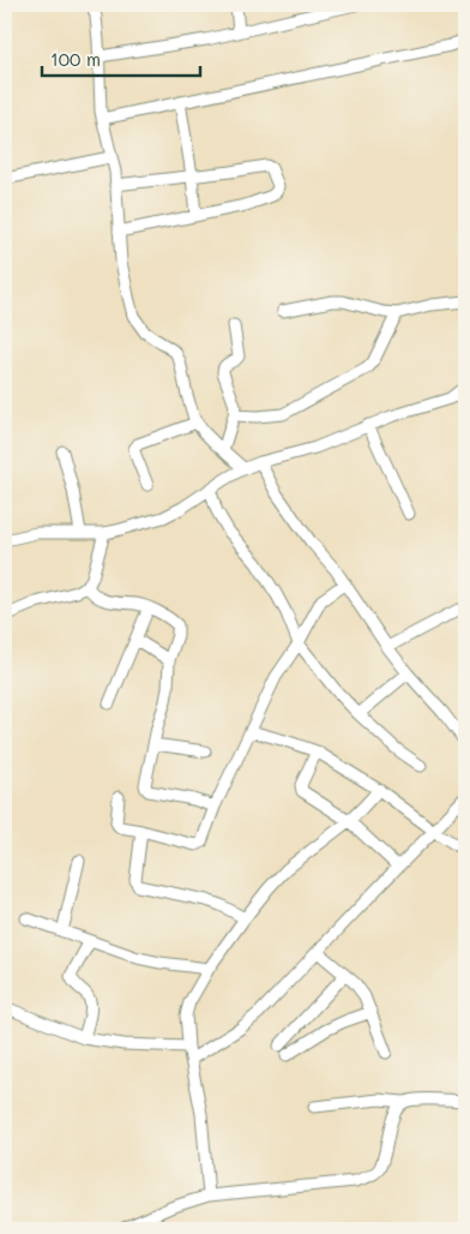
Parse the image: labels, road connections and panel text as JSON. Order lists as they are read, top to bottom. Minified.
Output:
{"scale_bar":"100 m"}
